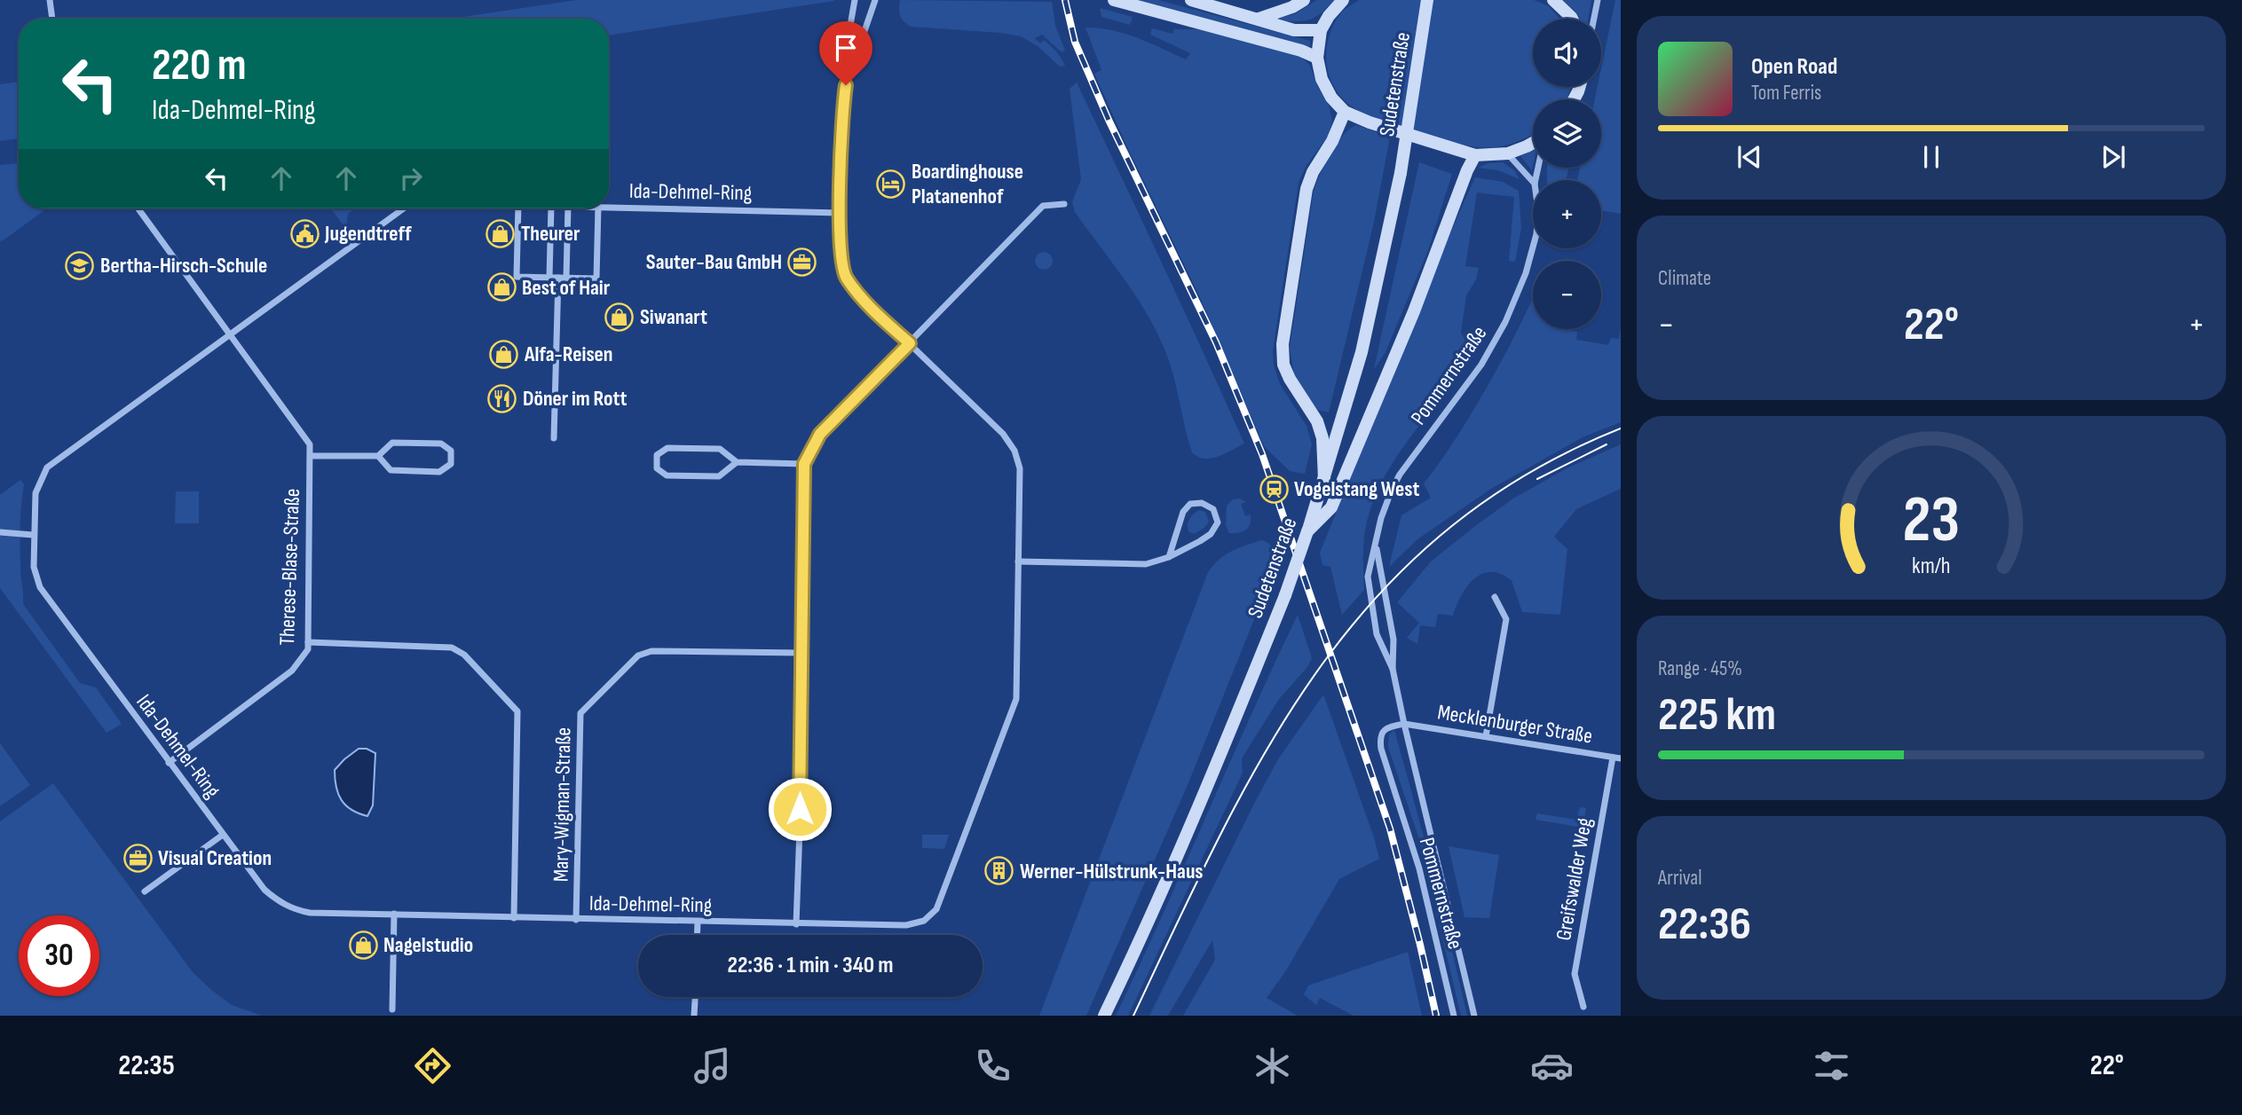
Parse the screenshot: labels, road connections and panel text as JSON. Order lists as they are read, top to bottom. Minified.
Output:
{"streets":{"main road":["Sudetenstraße"],"street":["Ida-Dehmel-Ring","Pommernstraße","Therese-Blase-Straße","Mecklenburger Straße","Mary-Wigman-Straße","Greifswalder Weg"]},"crossings":[["Ida-Dehmel-Ring","Therese-Blase-Straße"],["Ida-Dehmel-Ring","Mary-Wigman-Straße"],["Pommernstraße","Mecklenburger Straße"],["Therese-Blase-Straße","Mary-Wigman-Straße"],["Mecklenburger Straße","Greifswalder Weg"]],"places":{"hotel":["Boardinghouse Platanenhof"],"public building":["Jugendtreff"],"shop":["Theurer","Best of Hair","Siwanart","Alfa-Reisen","Nagelstudio"],"office":["Sauter-Bau GmbH","Visual Creation"],"school or university":["Bertha-Hirsch-Schule"],"restaurant":["Döner im Rott"],"station":["Vogelstang West"],"building":["Werner-Hülstrunk-Haus"]},"page":{"map_buttons":["+","−"],"turn":["220 m","Ida-Dehmel-Ring"],"song":["Open Road","Tom Ferris"],"tile":["Climate",["Range · 45%","225 km"],["Arrival","22:36"]],"heat":["−","22°","+"],"limit":"30","trip":"22:36 · 1 min · 340 m","tabs":["22:35","22°"],"gauge":["23","km/h"]}}
